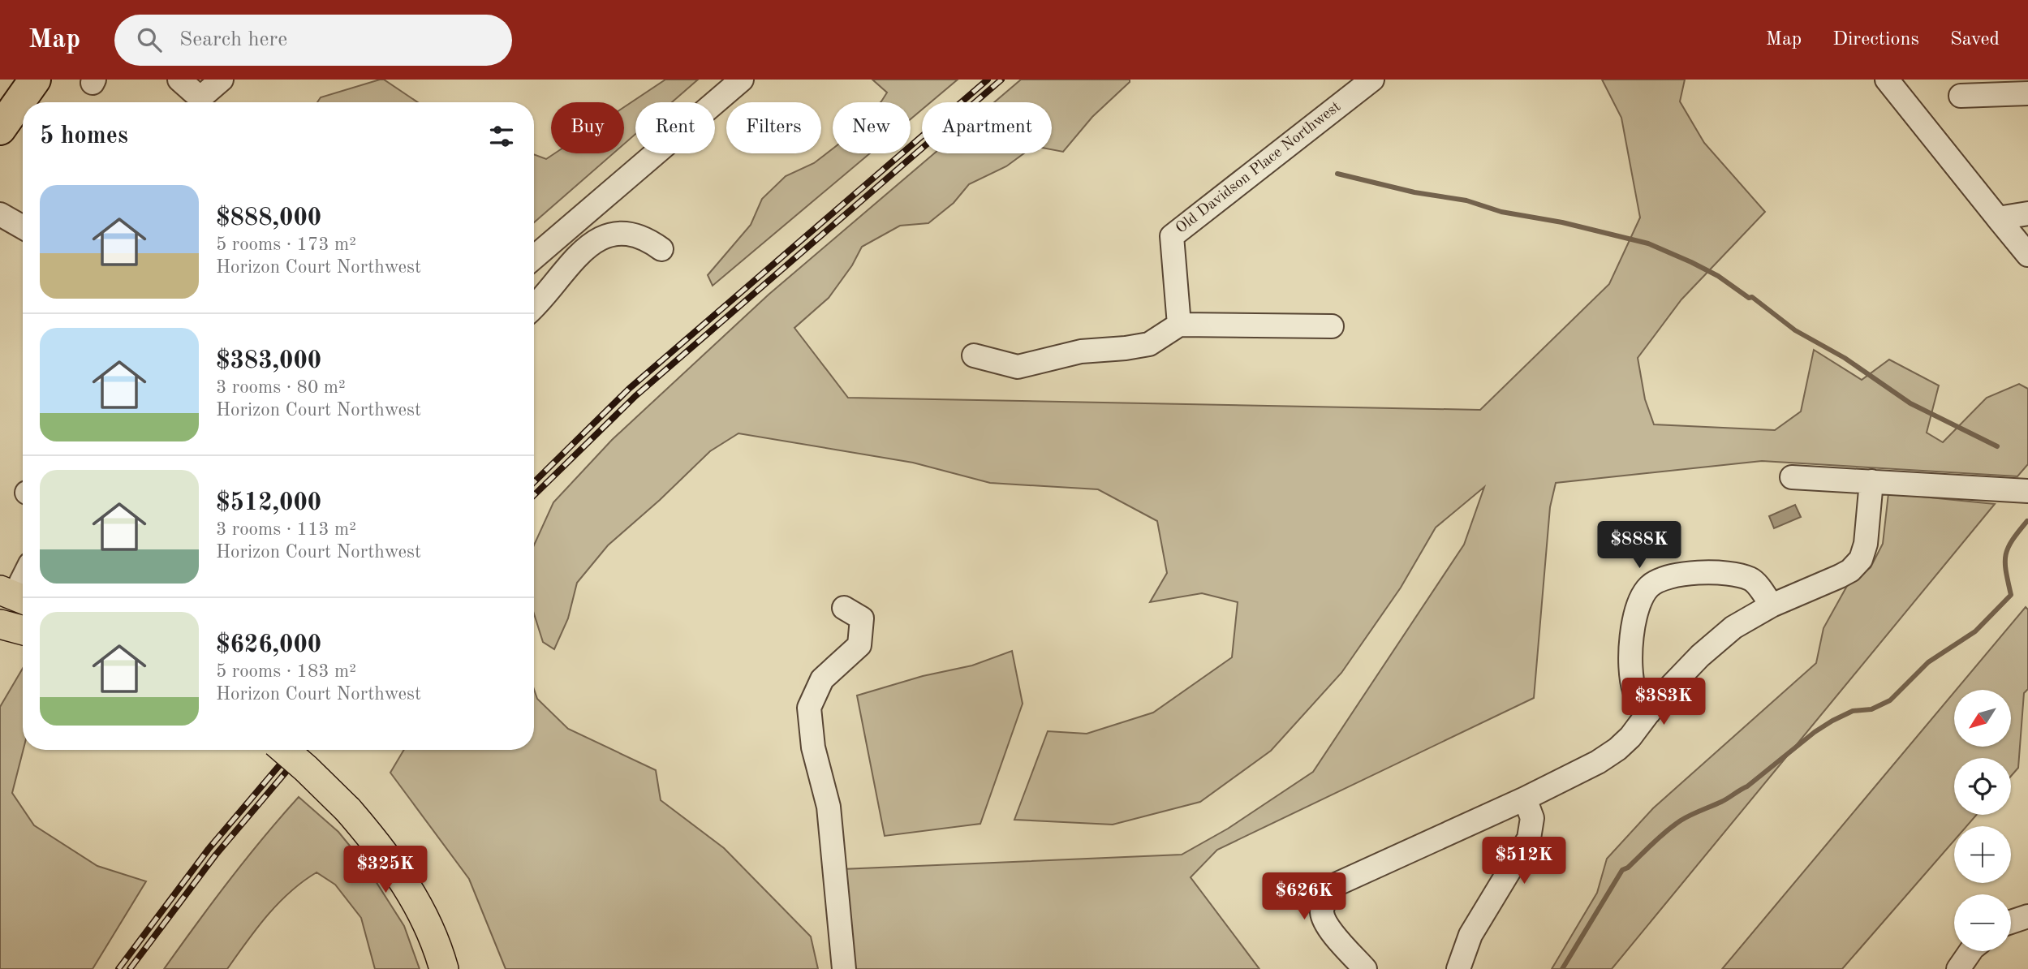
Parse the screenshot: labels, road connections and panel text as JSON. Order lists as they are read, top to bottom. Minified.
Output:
{"streets":{"street":["Old Davidson Place Northwest"]},"north":"bottom left","page":{"header":"Map","search":"Search here","nav":["Map","Directions","Saved"],"chip":["Buy","Rent","Filters","New","Apartment"],"heading":"5 homes","list":[{"name":"$888,000","note":"5 rooms · 173 m² · Horizon Court Northwest"},{"name":"$383,000","note":"3 rooms · 80 m² · Horizon Court Northwest"},{"name":"$512,000","note":"3 rooms · 113 m² · Horizon Court Northwest"},{"name":"$626,000","note":"5 rooms · 183 m² · Horizon Court Northwest"}],"price":["$888K","$383K","$512K","$325K","$626K"],"map_buttons":["+","−"]}}
